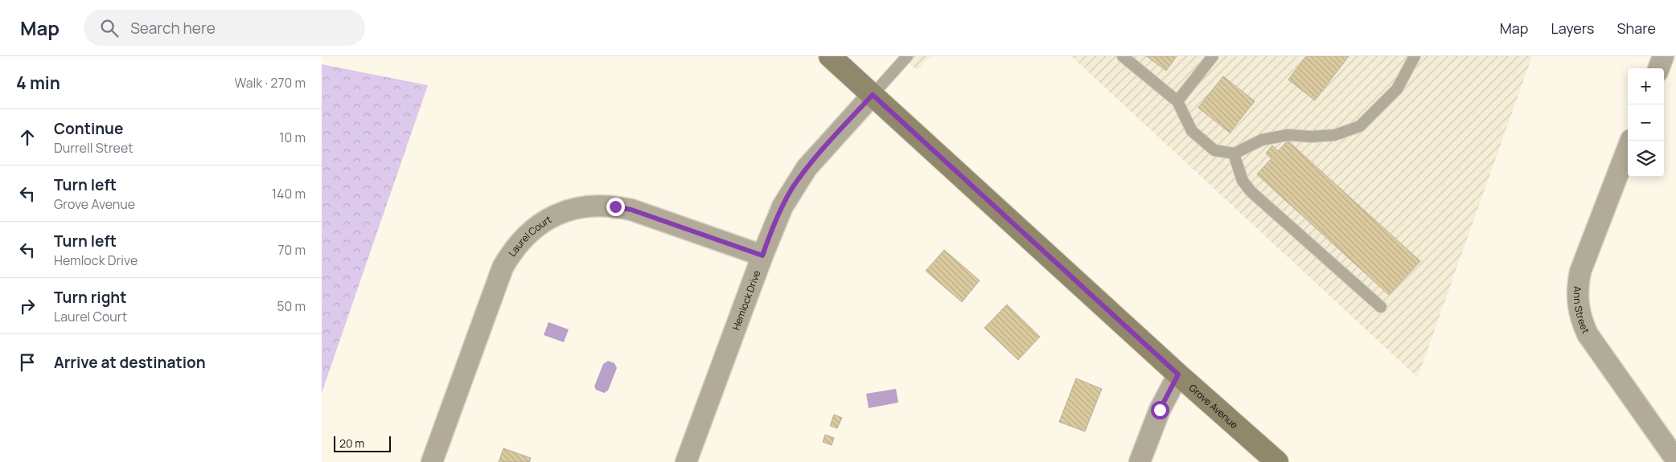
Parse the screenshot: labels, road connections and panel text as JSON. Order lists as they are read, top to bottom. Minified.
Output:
{"streets":{"street":["Laurel Court","Hemlock Drive","Ann Street","Grove Avenue"]},"crossings":[["Laurel Court","Hemlock Drive"],["Hemlock Drive","Grove Avenue"]],"scale_bar":"20 m","page":{"header":"Map","search":"Search here","nav":["Map","Layers","Share"],"heading":["4 min","Walk · 270 m"],"map_buttons":["+","−"],"list":[["Continue","Durrell Street","10 m"],["Turn left","Grove Avenue","140 m"],["Turn left","Hemlock Drive","70 m"],["Turn right","Laurel Court","50 m"],"Arrive at destination"],"scale":"20 m"}}
